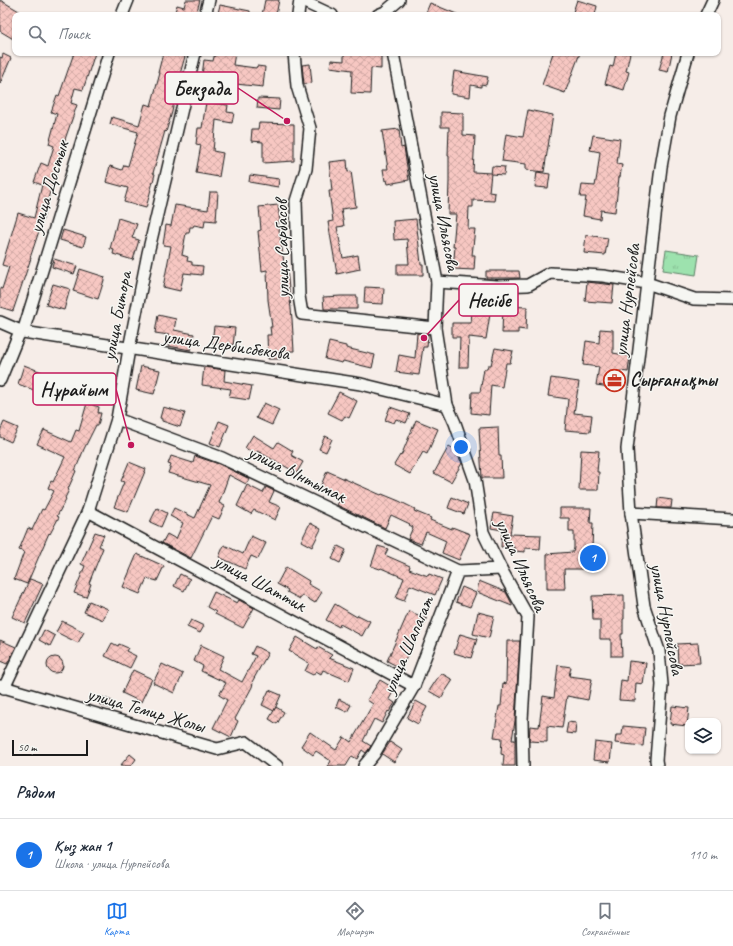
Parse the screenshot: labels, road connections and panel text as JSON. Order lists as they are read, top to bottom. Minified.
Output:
{"streets":{"street":["улица Достык","улица Ильясова","улица Сарбасов","улица Нурпейсова","улица Битора","улица Дербисбекова","улица Ынтымак","улица Шаттик","улица Шапагат","улица Темир Жолы"]},"crossings":[["улица Достык","улица Дербисбекова"],["улица Ильясова","улица Сарбасов"],["улица Ильясова","улица Дербисбекова"],["улица Битора","улица Дербисбекова"],["улица Битора","улица Ынтымак"],["улица Битора","улица Шаттик"],["улица Битора","улица Темир Жолы"],["улица Ынтымак","улица Шапагат"],["улица Шаттик","улица Шапагат"]],"places":{"other":["Бекзада","Несібе","Нұрайым"],"office":["Сырғанақты"]},"scale_bar":"50 m","page":{"search":"Поиск","pins":"1","scale":"50 m","heading":"Рядом","list":[{"mark":"1","name":"Қыз жан 1","note":"Школа · улица Нурпейсова","value":"110 m"}],"nav":["Карта","Маршрут","Сохранённые"]}}
